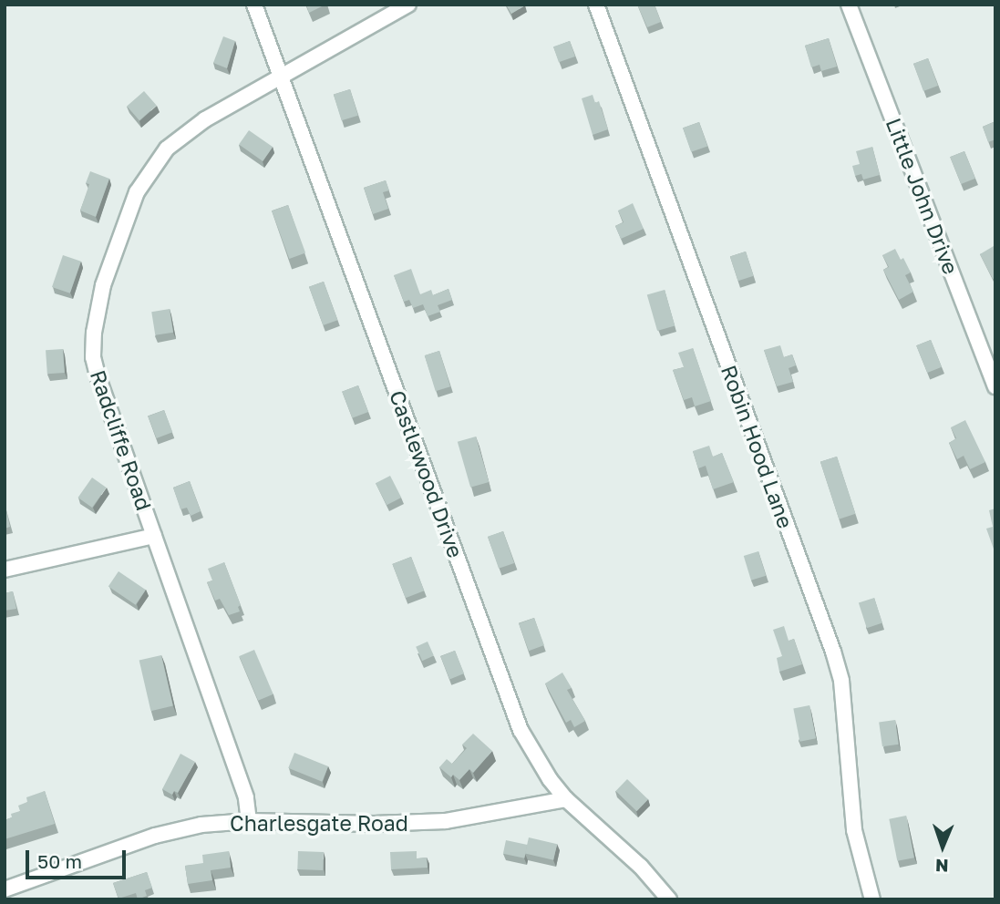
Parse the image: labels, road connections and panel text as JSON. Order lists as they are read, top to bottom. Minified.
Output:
{"streets":{"street":["Little John Drive","Radcliffe Road","Robin Hood Lane","Castlewood Drive","Charlesgate Road"]},"crossings":[["Radcliffe Road","Castlewood Drive"],["Radcliffe Road","Charlesgate Road"],["Castlewood Drive","Charlesgate Road"]],"scale_bar":"50 m","north":"bottom"}
